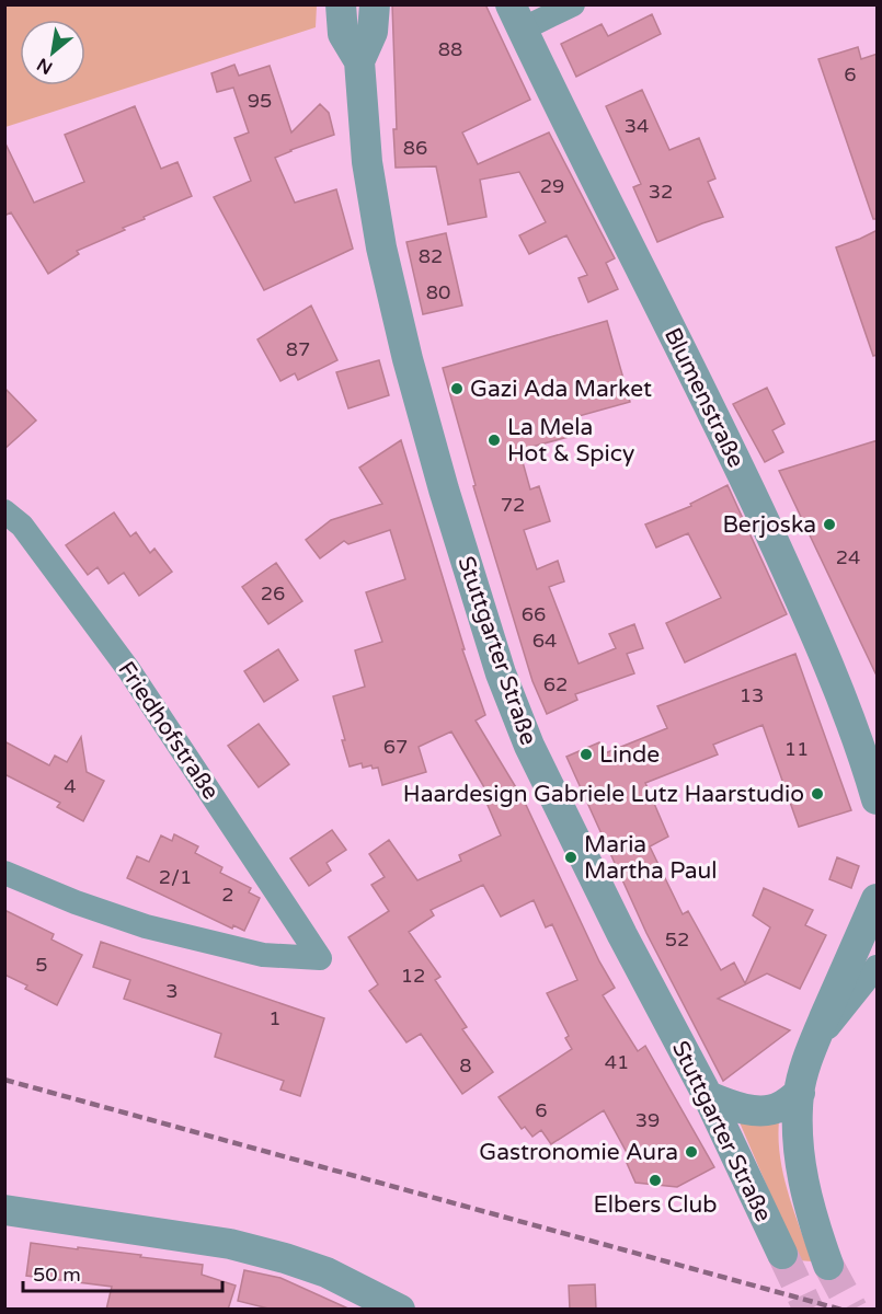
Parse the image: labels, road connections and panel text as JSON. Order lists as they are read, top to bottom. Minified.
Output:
{"streets":{"street":["Blumenstraße","Stuttgarter Straße","Friedhofstraße"]},"places":["Gazi Ada Market","La Mela Hot & Spicy","Berjoska","Linde","Haardesign Gabriele Lutz Haarstudio","Maria Martha Paul","Gastronomie Aura","Elbers Club"],"house_numbers":["88","6","95","34","86","29","32","82","80","87","72","24","26","66","64","62","13","67","11","4","2/1","2","52","5","12","3","1","41","8","6","39"],"scale_bar":"50 m","north":"bottom left"}
